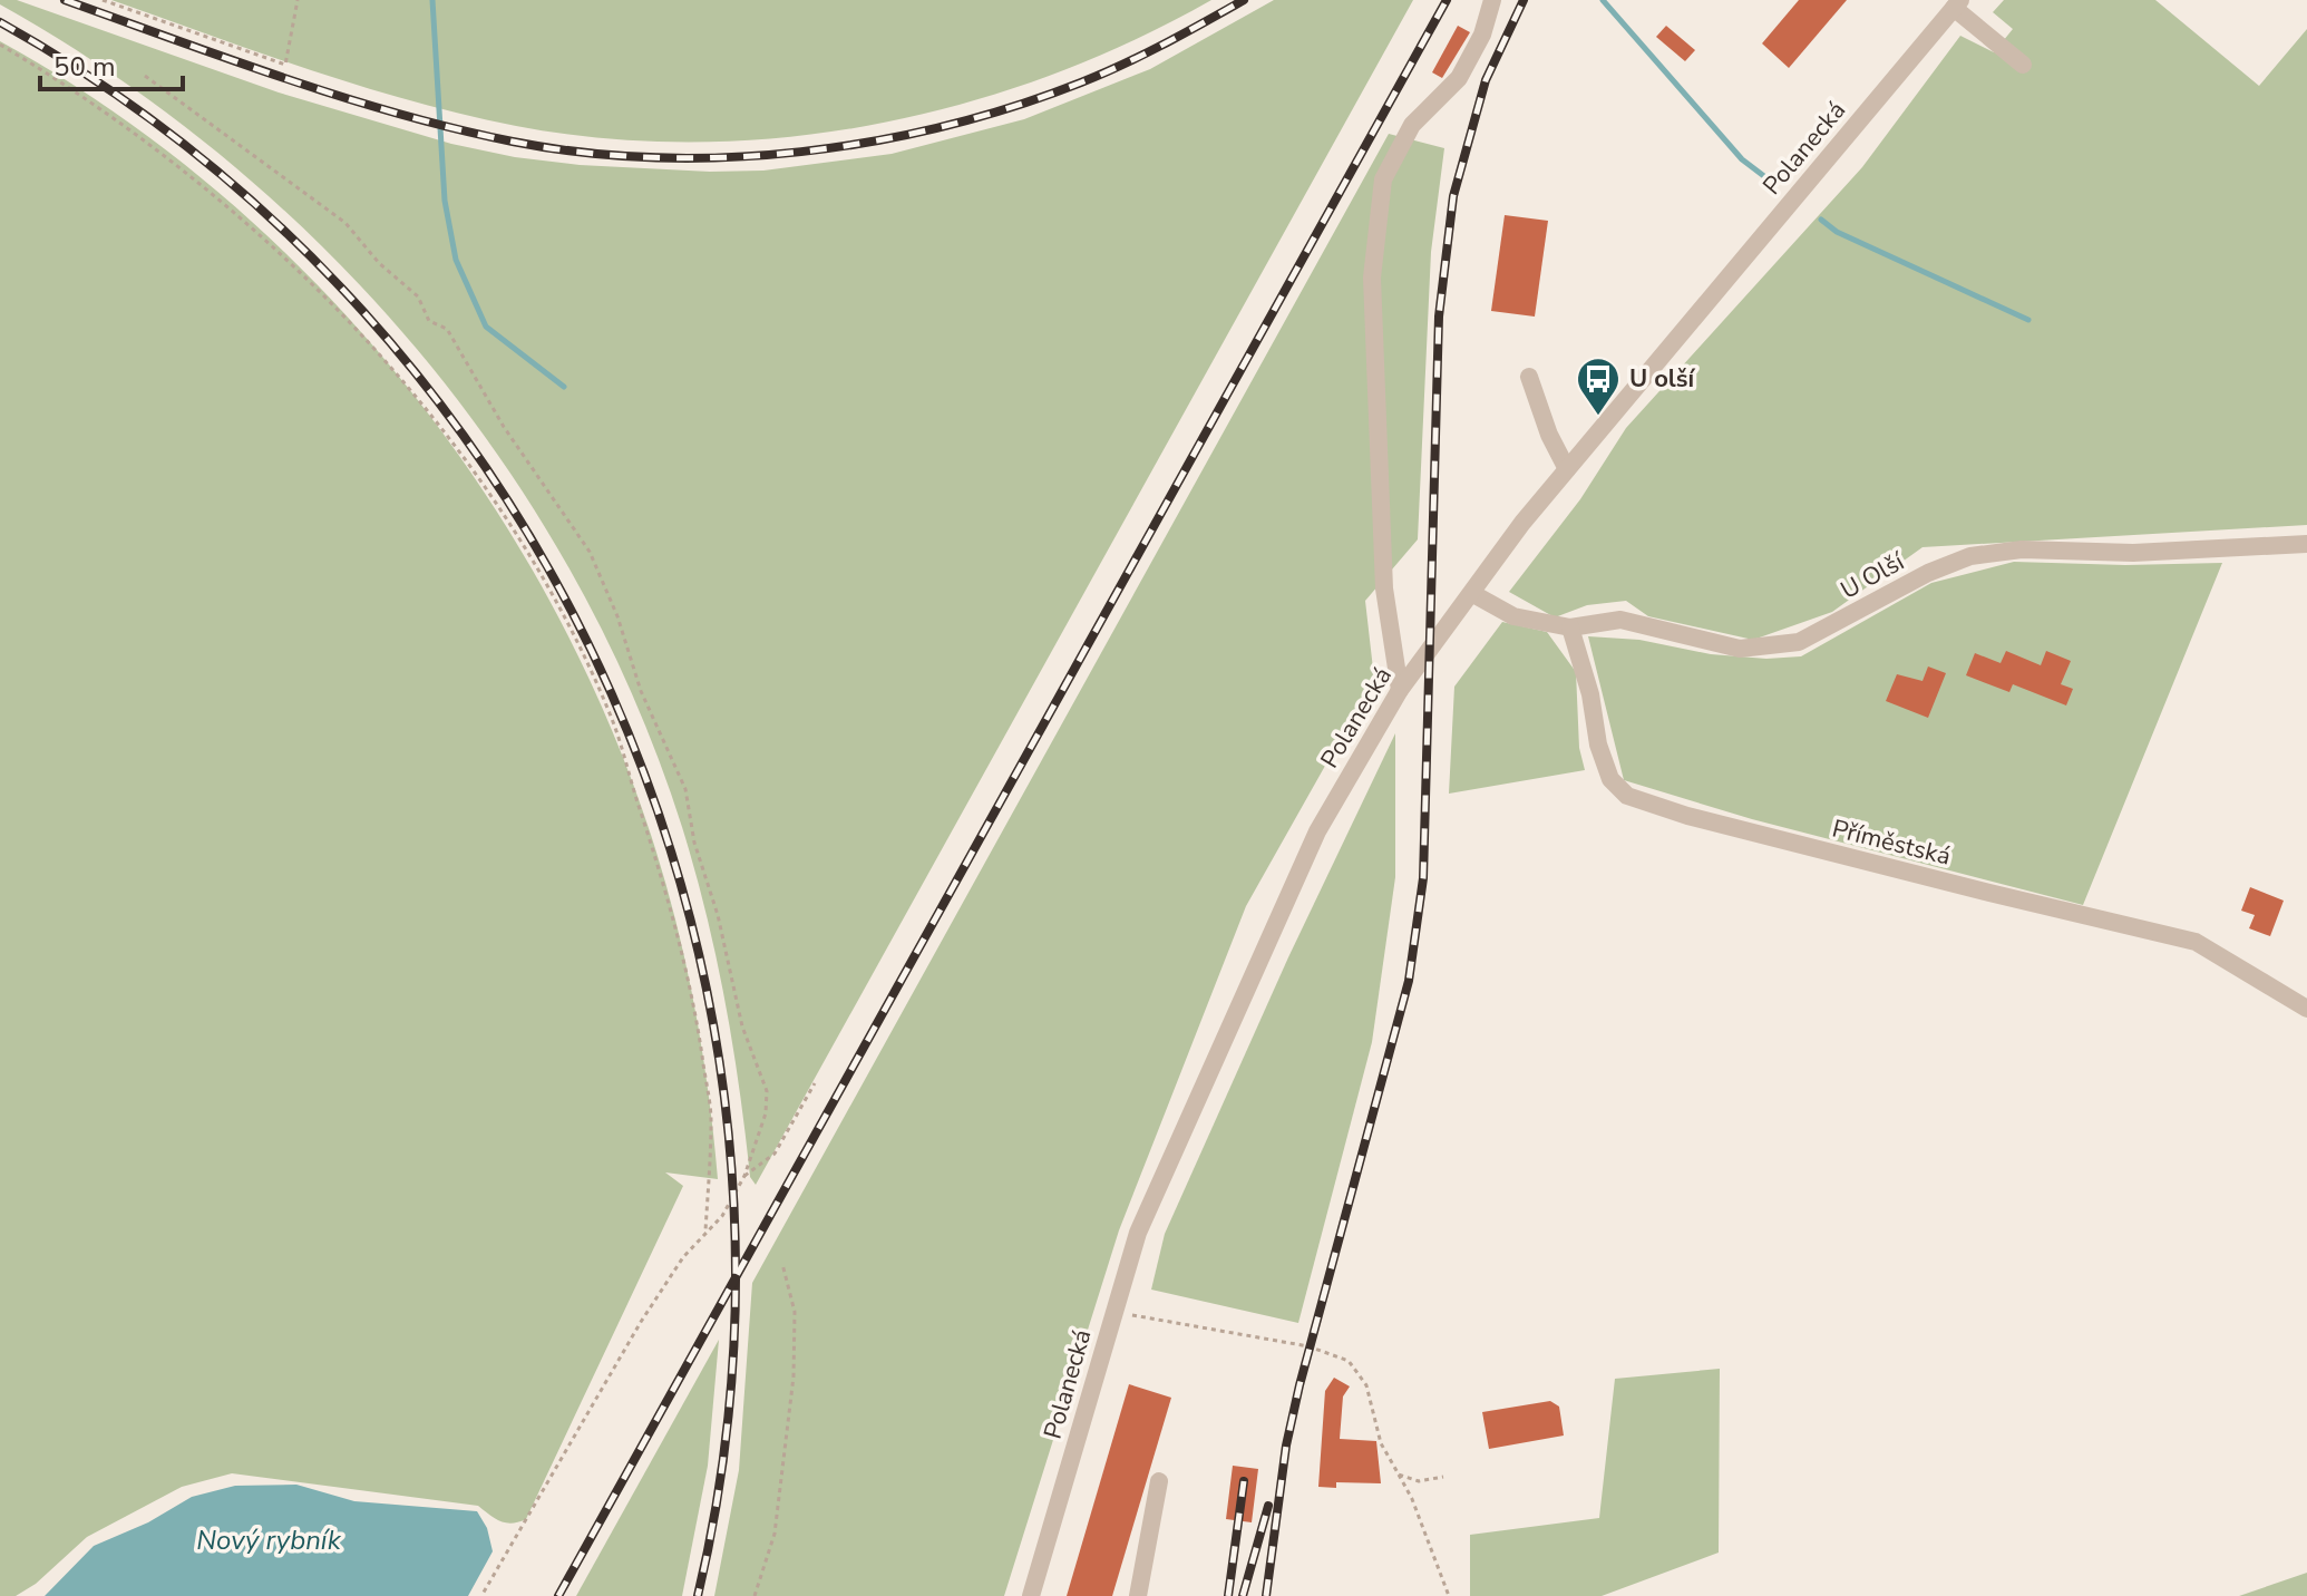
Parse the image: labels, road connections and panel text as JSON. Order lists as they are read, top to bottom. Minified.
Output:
{"streets":{"street":["Polanecká","U Olší","Příměstská"]},"crossings":[["Polanecká","U Olší"],["U Olší","Příměstská"]],"water":["Nový rybník"],"places":{"bus stop":["U olší"]},"scale_bar":"50 m"}
